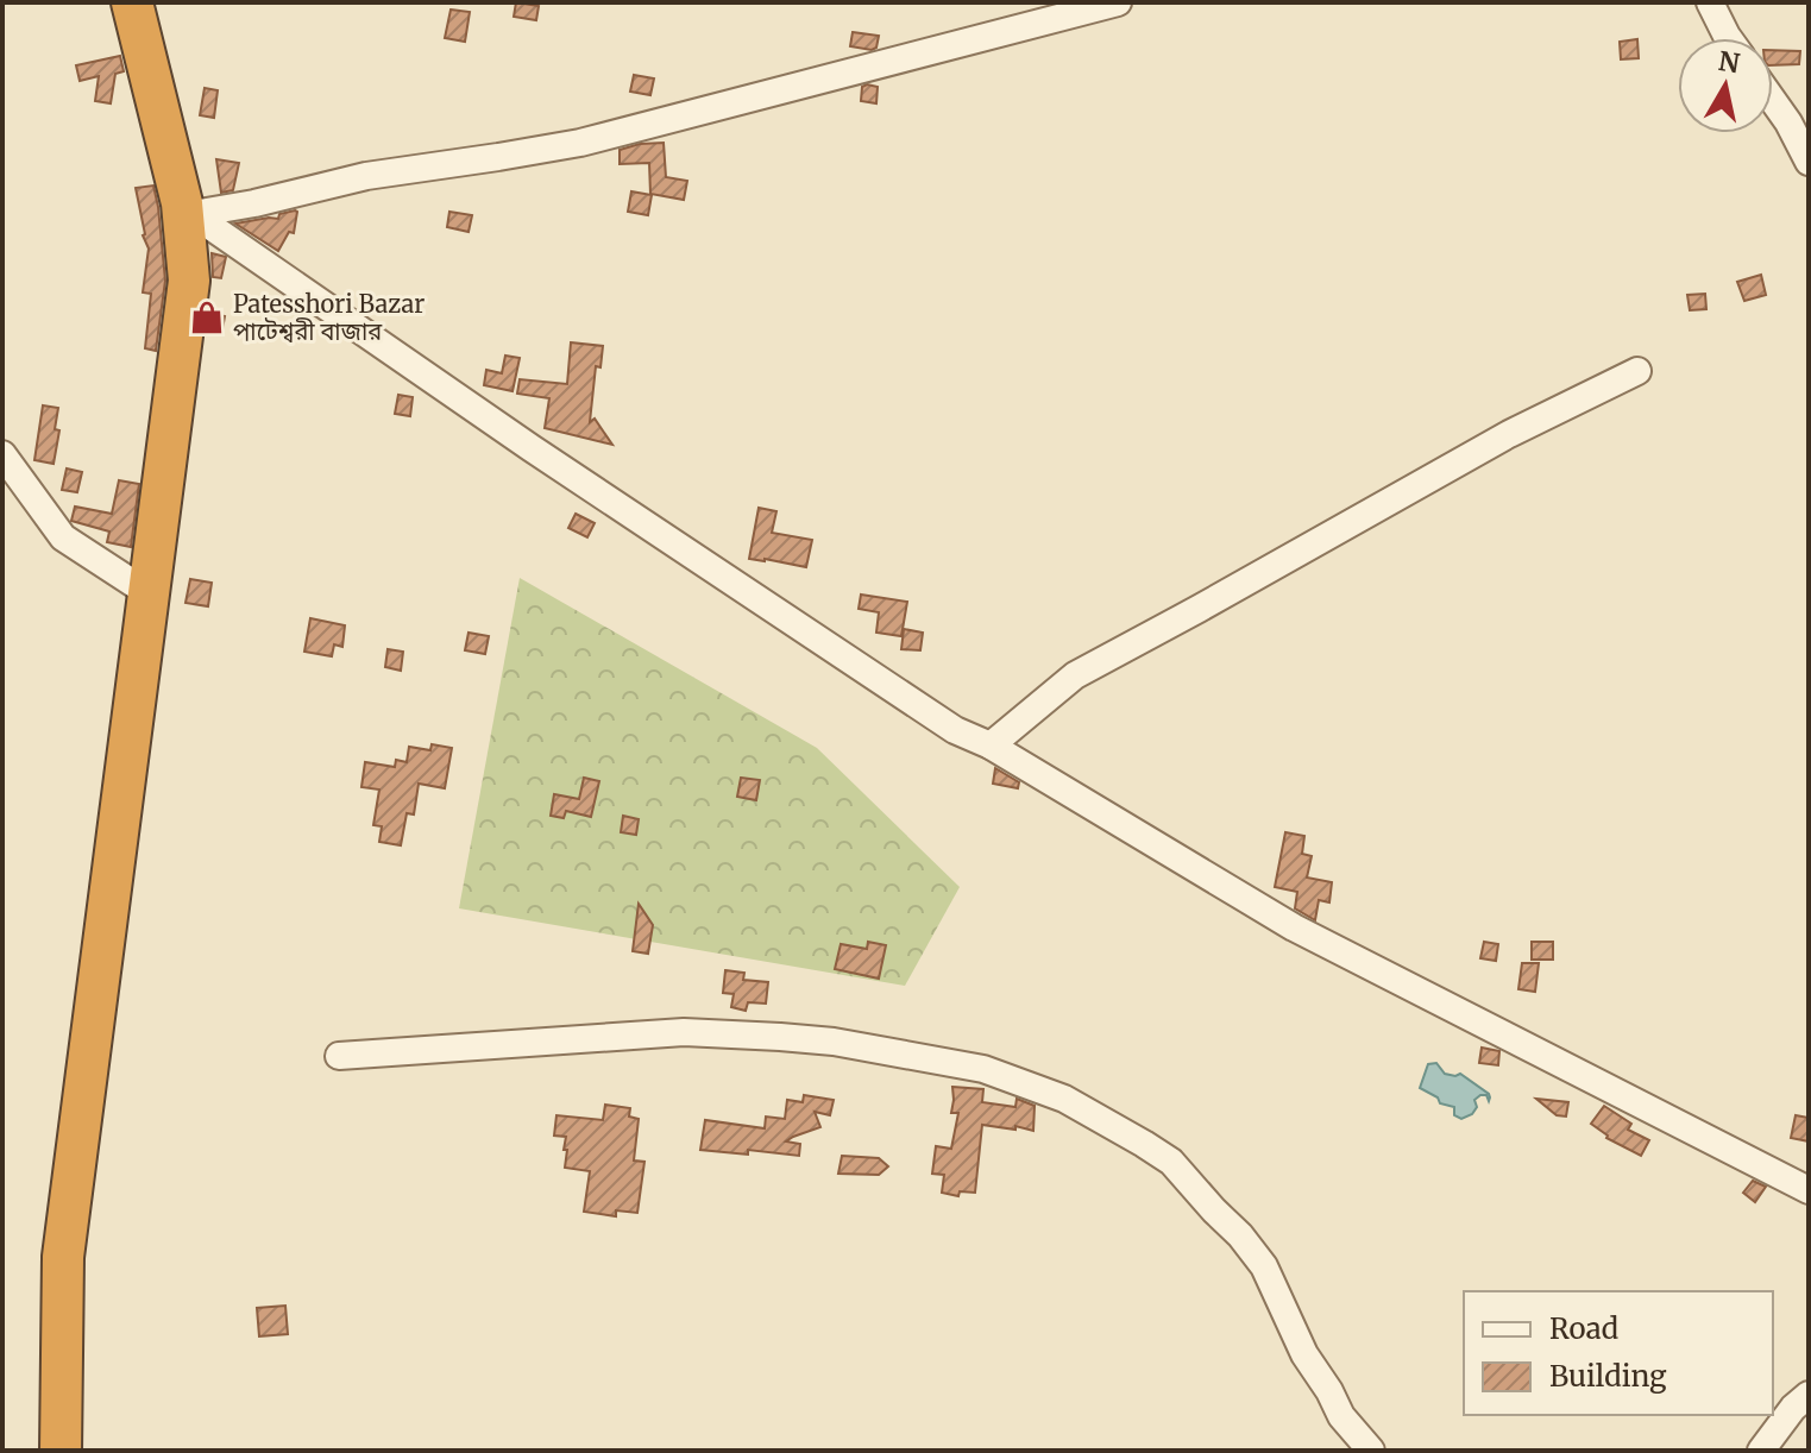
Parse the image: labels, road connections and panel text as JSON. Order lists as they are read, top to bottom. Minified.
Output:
{"places":{"shop":["Patesshori Bazar পাটেশ্বরী বাজার"]},"legend":["Road","Building"],"north":"top"}
